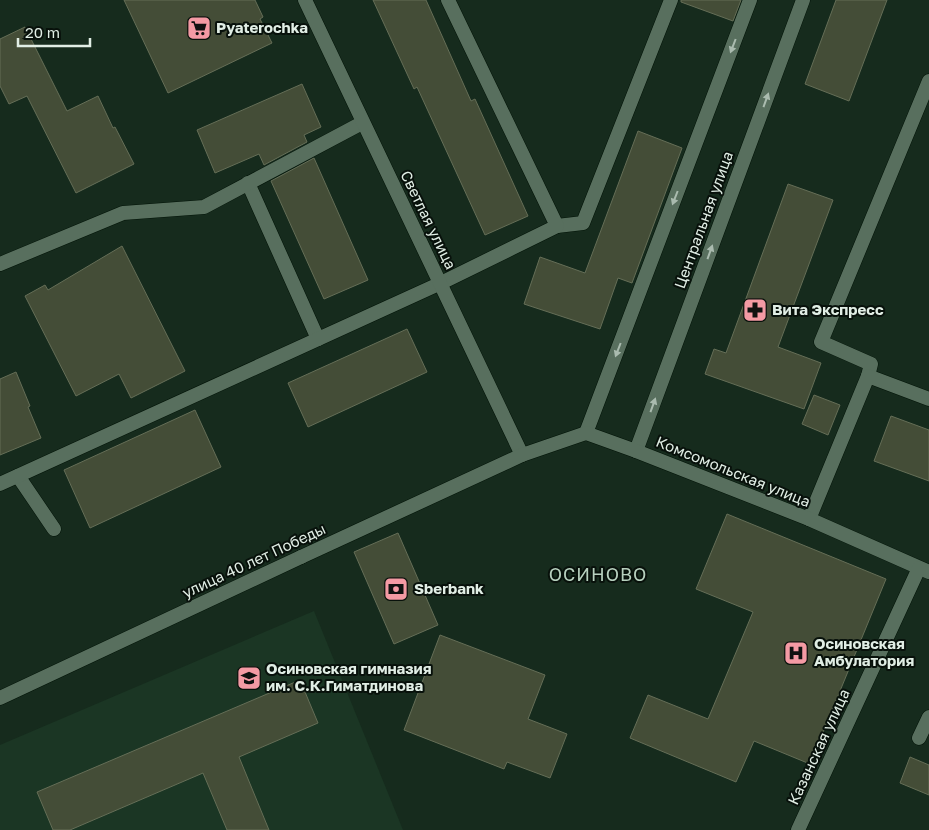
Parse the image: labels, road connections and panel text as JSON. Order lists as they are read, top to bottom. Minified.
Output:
{"streets":{"street":["Светлая улица","Центральная улица","Комсомольская улица","улица 40 лет Победы","Казанская улица"]},"crossings":[["Светлая улица","улица 40 лет Победы"],["Центральная улица","Комсомольская улица"],["Комсомольская улица","Казанская улица"]],"districts":["ОСИНОВО"],"places":{"supermarket":["Pyaterochka"],"pharmacy":["Вита Экспресс"],"bank":["Sberbank"],"hospital":["Осиновская Амбулатория"],"school or university":["Осиновская гимназия им. С.К.Гиматдинова"]},"scale_bar":"20 m"}
